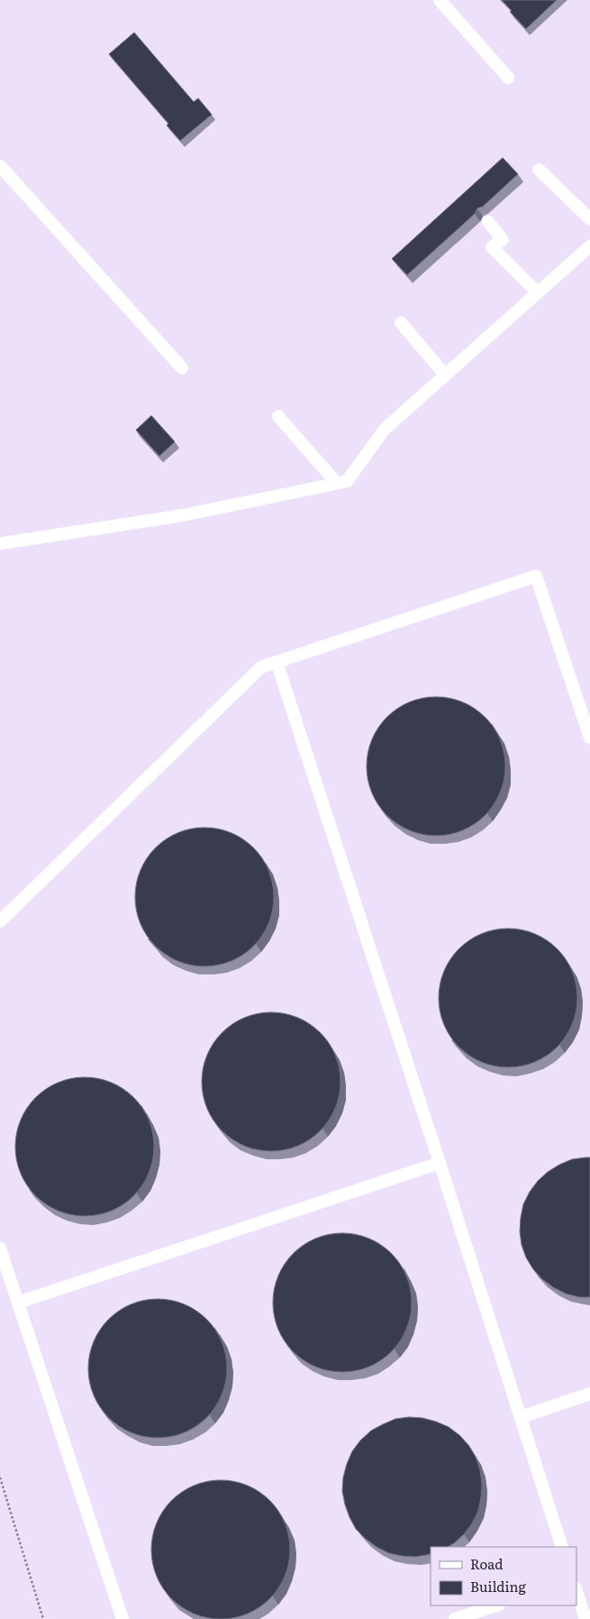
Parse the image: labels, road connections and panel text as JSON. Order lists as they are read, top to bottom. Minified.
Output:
{"legend":["Road","Building"]}
